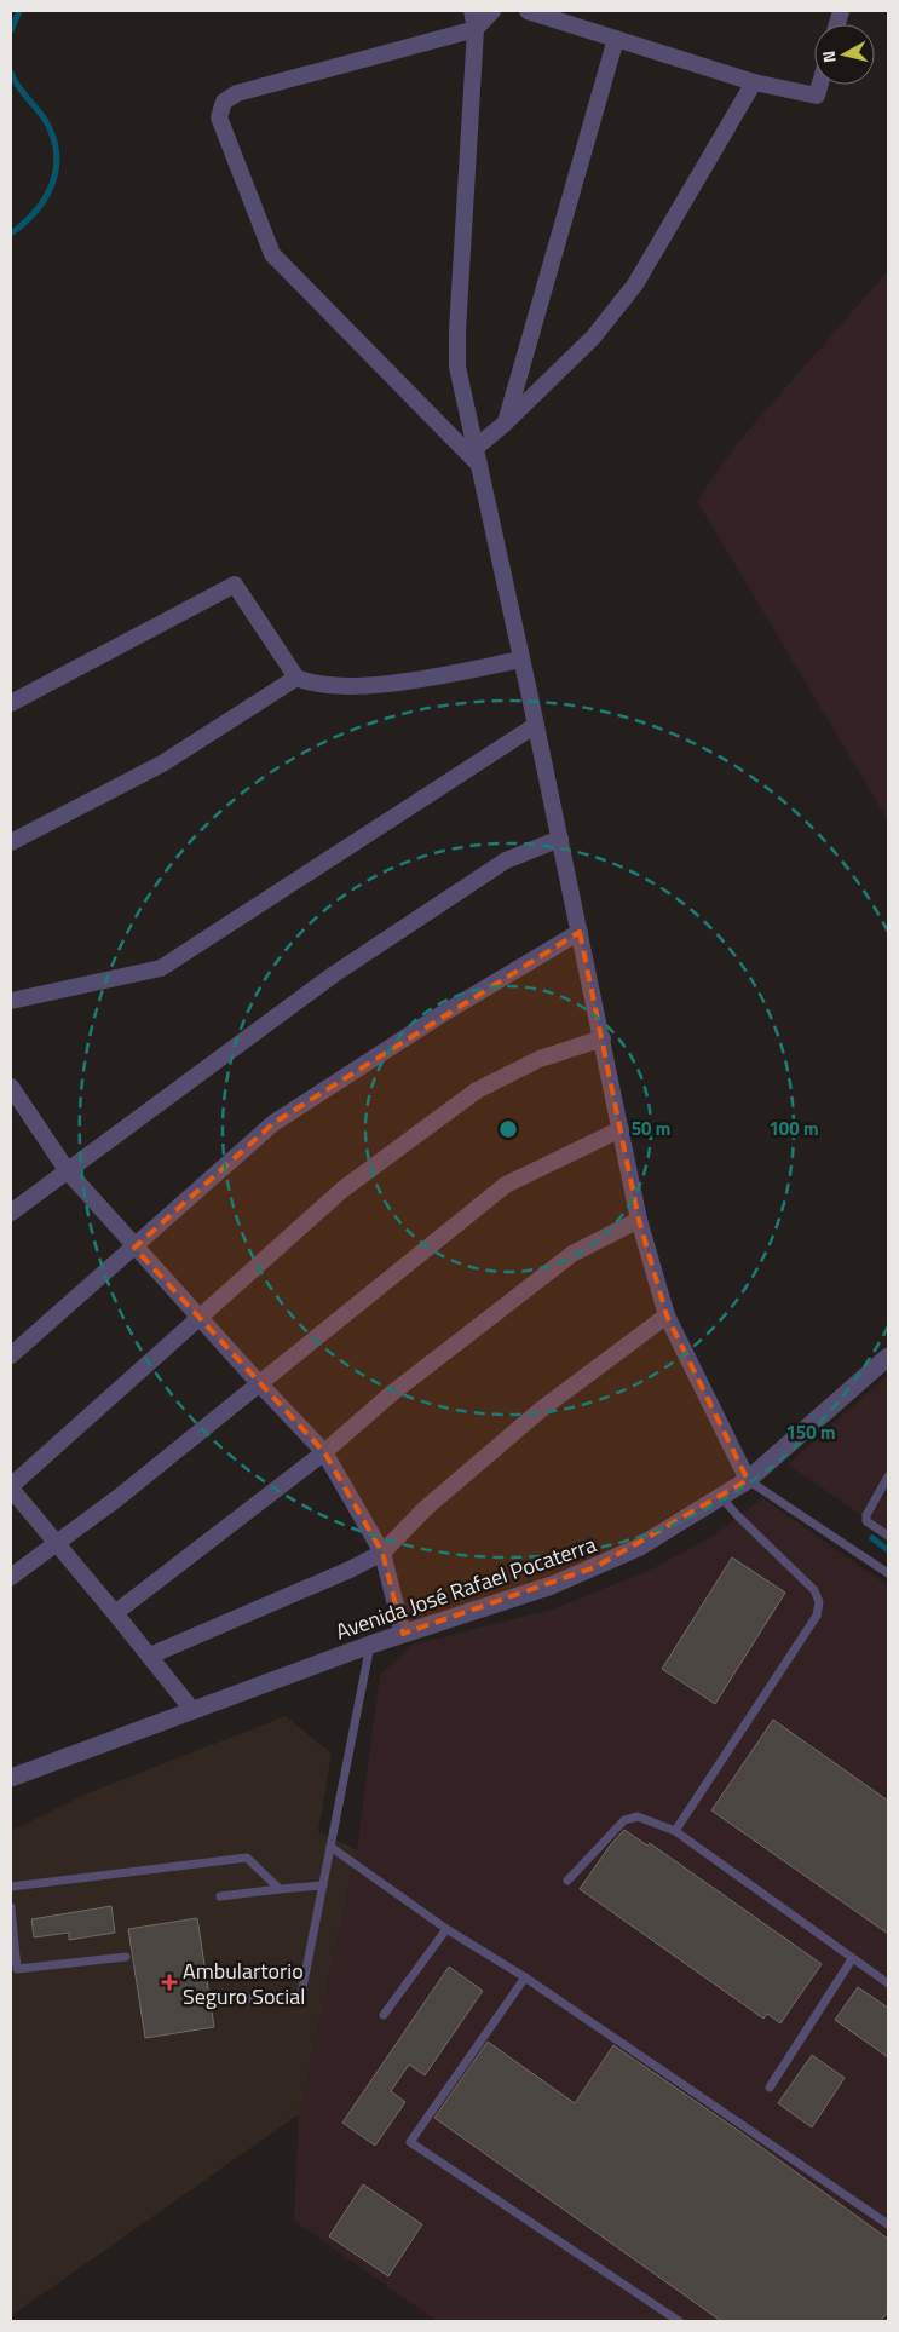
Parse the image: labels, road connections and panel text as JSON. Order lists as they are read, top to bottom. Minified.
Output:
{"streets":{"street":["Avenida José Rafael Pocaterra"]},"places":{"health":["Ambulartorio Seguro Social"]},"north":"left","rings":["50 m","100 m","150 m"]}
